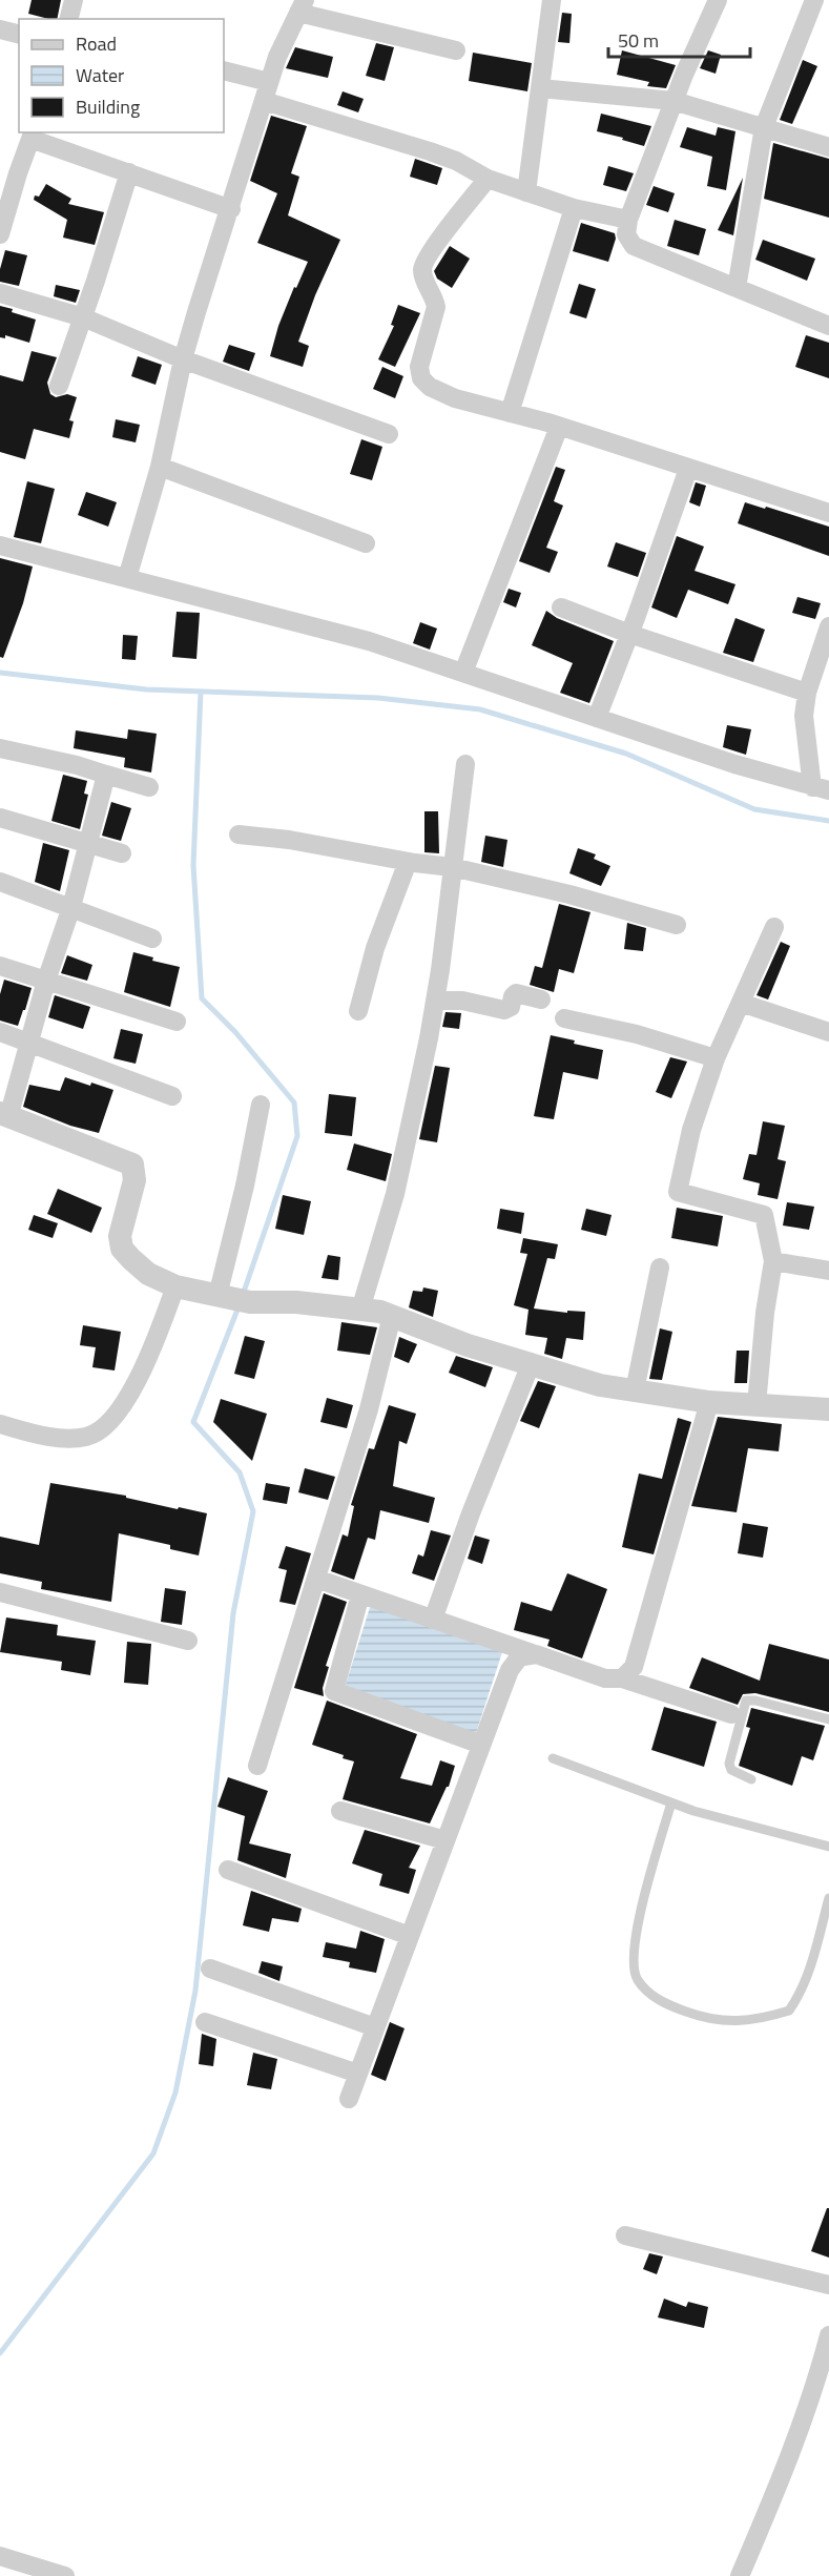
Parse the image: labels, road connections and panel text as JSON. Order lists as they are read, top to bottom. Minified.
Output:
{"legend":["Road","Water","Building"],"scale_bar":"50 m"}
